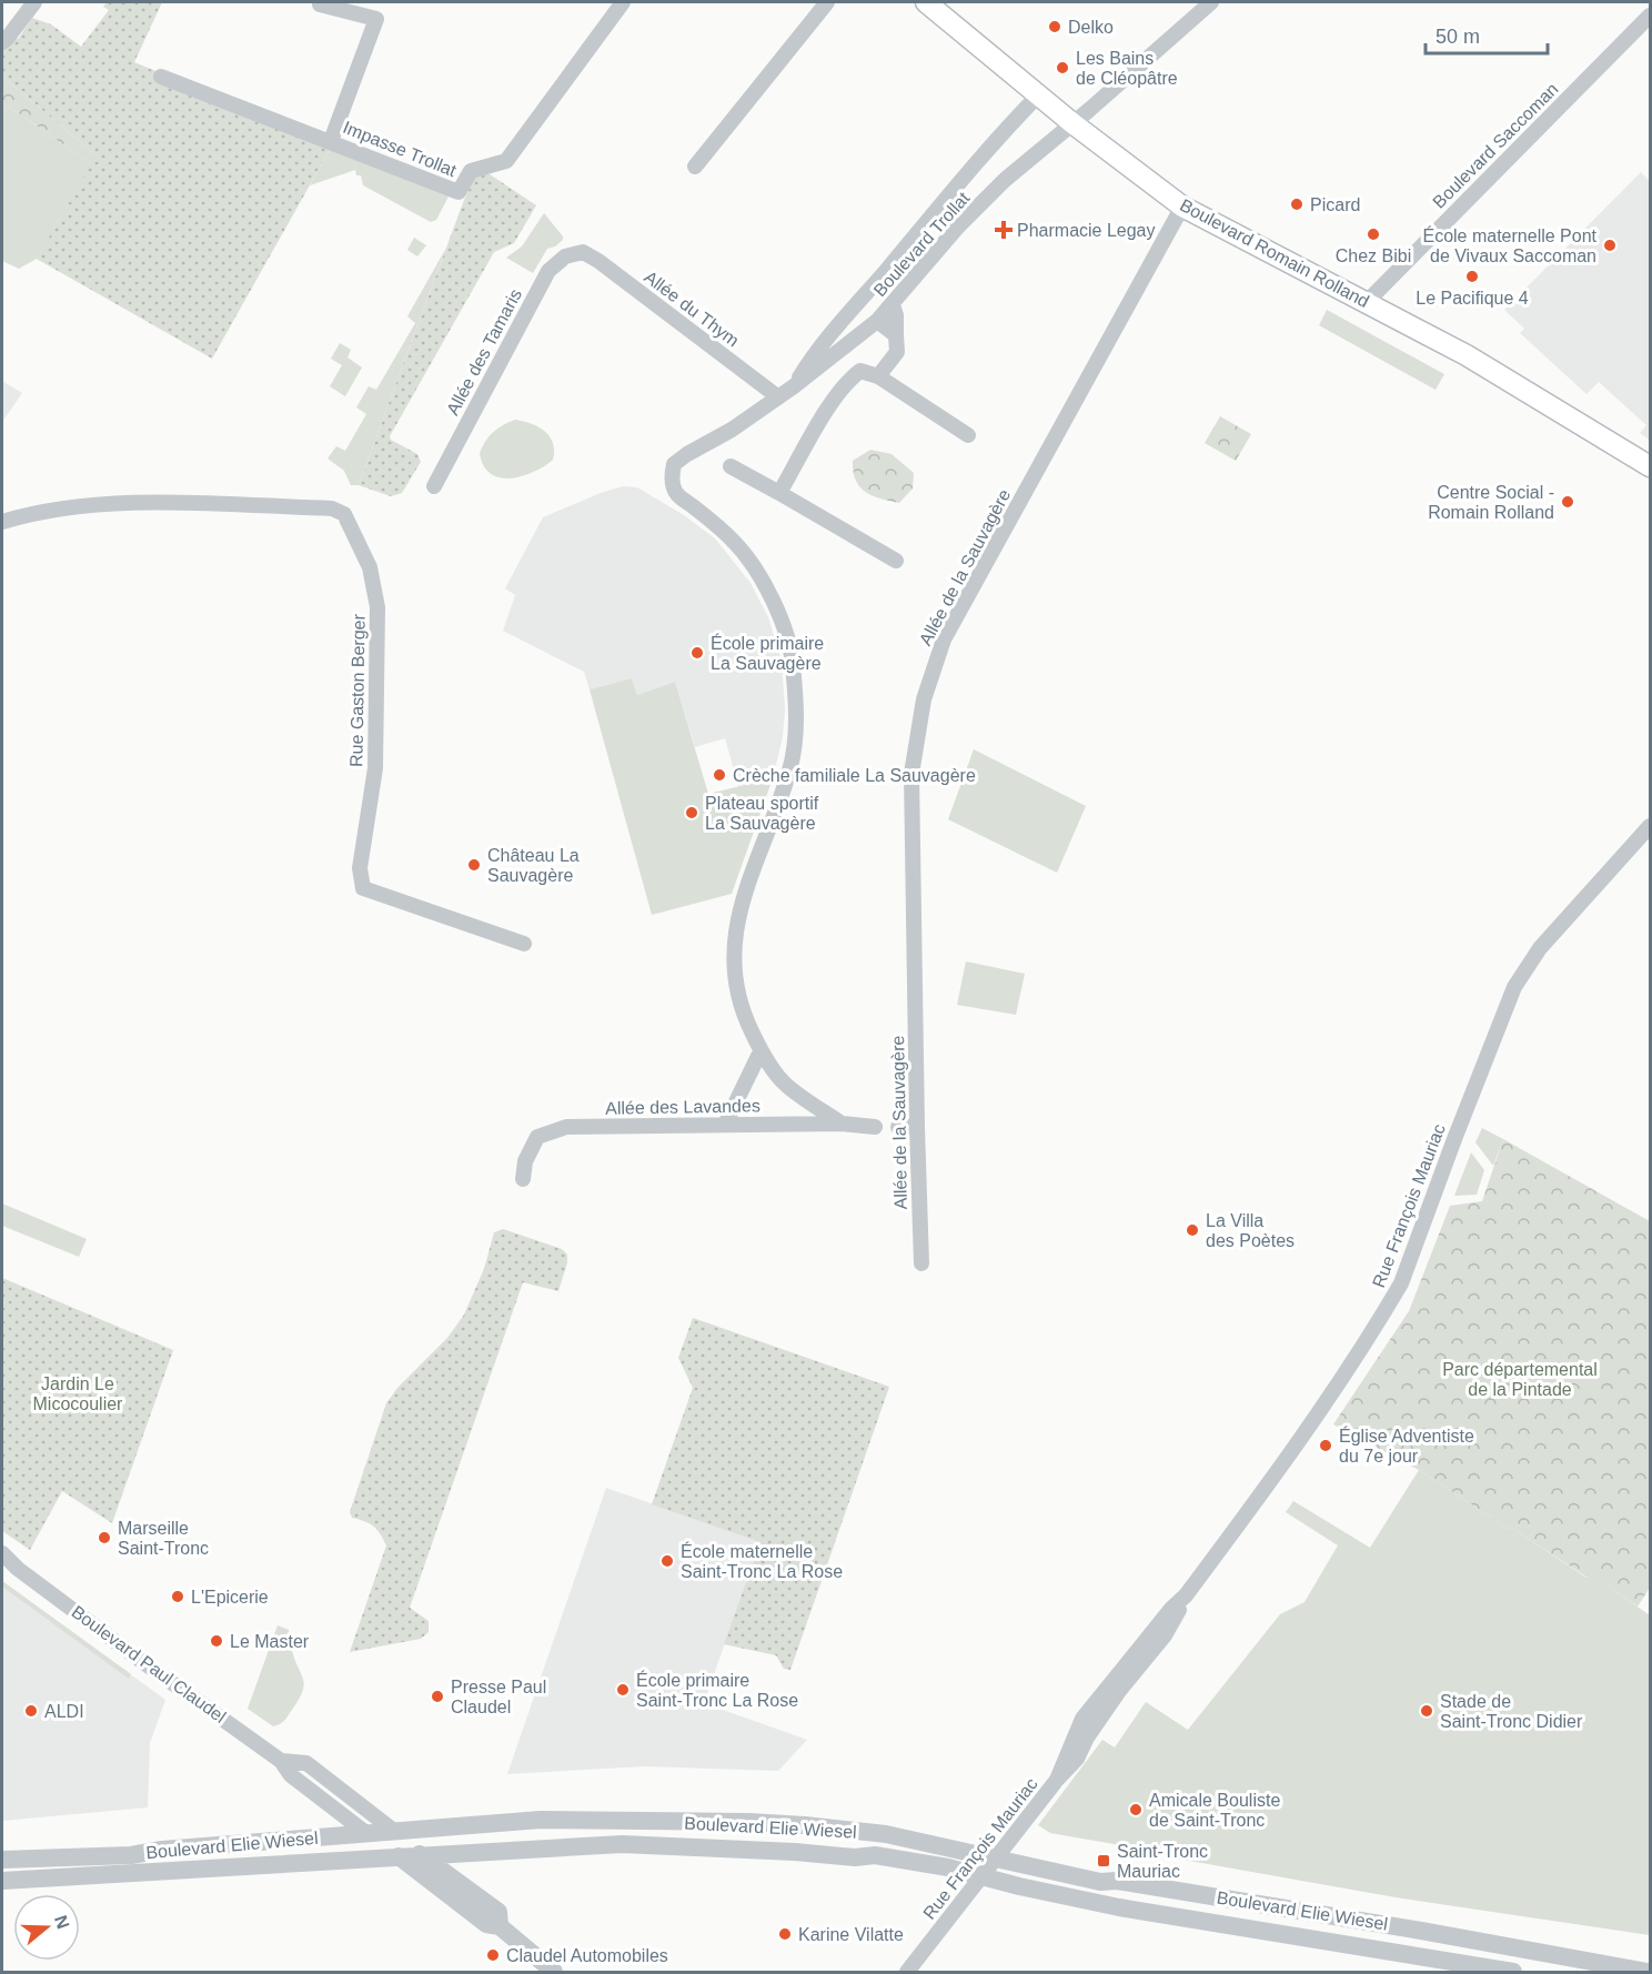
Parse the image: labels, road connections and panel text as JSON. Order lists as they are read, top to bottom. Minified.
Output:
{"streets":{"main road":["Boulevard Romain Rolland"],"street":["Boulevard Saccoman","Impasse Trollat","Boulevard Trollat","Allée du Thym","Allée des Tamaris","Allée de la Sauvagère","Rue Gaston Berger","Allée des Lavandes","Rue François Mauriac","Boulevard Paul Claudel","Boulevard Elie Wiesel"]},"crossings":[["Boulevard Saccoman","Boulevard Romain Rolland"],["Boulevard Trollat","Boulevard Romain Rolland"],["Boulevard Trollat","Allée du Thym"],["Boulevard Trollat","Allée des Lavandes"],["Boulevard Romain Rolland","Allée de la Sauvagère"],["Allée du Thym","Allée des Tamaris"],["Rue François Mauriac","Boulevard Elie Wiesel"],["Boulevard Paul Claudel","Boulevard Elie Wiesel"]],"parks":["Parc départemental de la Pintade","Jardin Le Micocoulier"],"places":{"other":["Delko","Les Bains de Cléopâtre","Picard","Chez Bibi","École maternelle Pont de Vivaux Saccoman","Le Pacifique 4","Centre Social - Romain Rolland","École primaire La Sauvagère","Crèche familiale La Sauvagère","Plateau sportif La Sauvagère","Château La Sauvagère","La Villa des Poètes","Église Adventiste du 7e jour","Marseille Saint-Tronc","École maternelle Saint-Tronc La Rose","L'Epicerie","Le Master","École primaire Saint-Tronc La Rose","Presse Paul Claudel","ALDI","Stade de Saint-Tronc Didier","Amicale Bouliste de Saint-Tronc","Karine Vilatte","Claudel Automobiles"],"health":["Pharmacie Legay"],"transit":["Saint-Tronc Mauriac"]},"scale_bar":"50 m","north":"right"}
